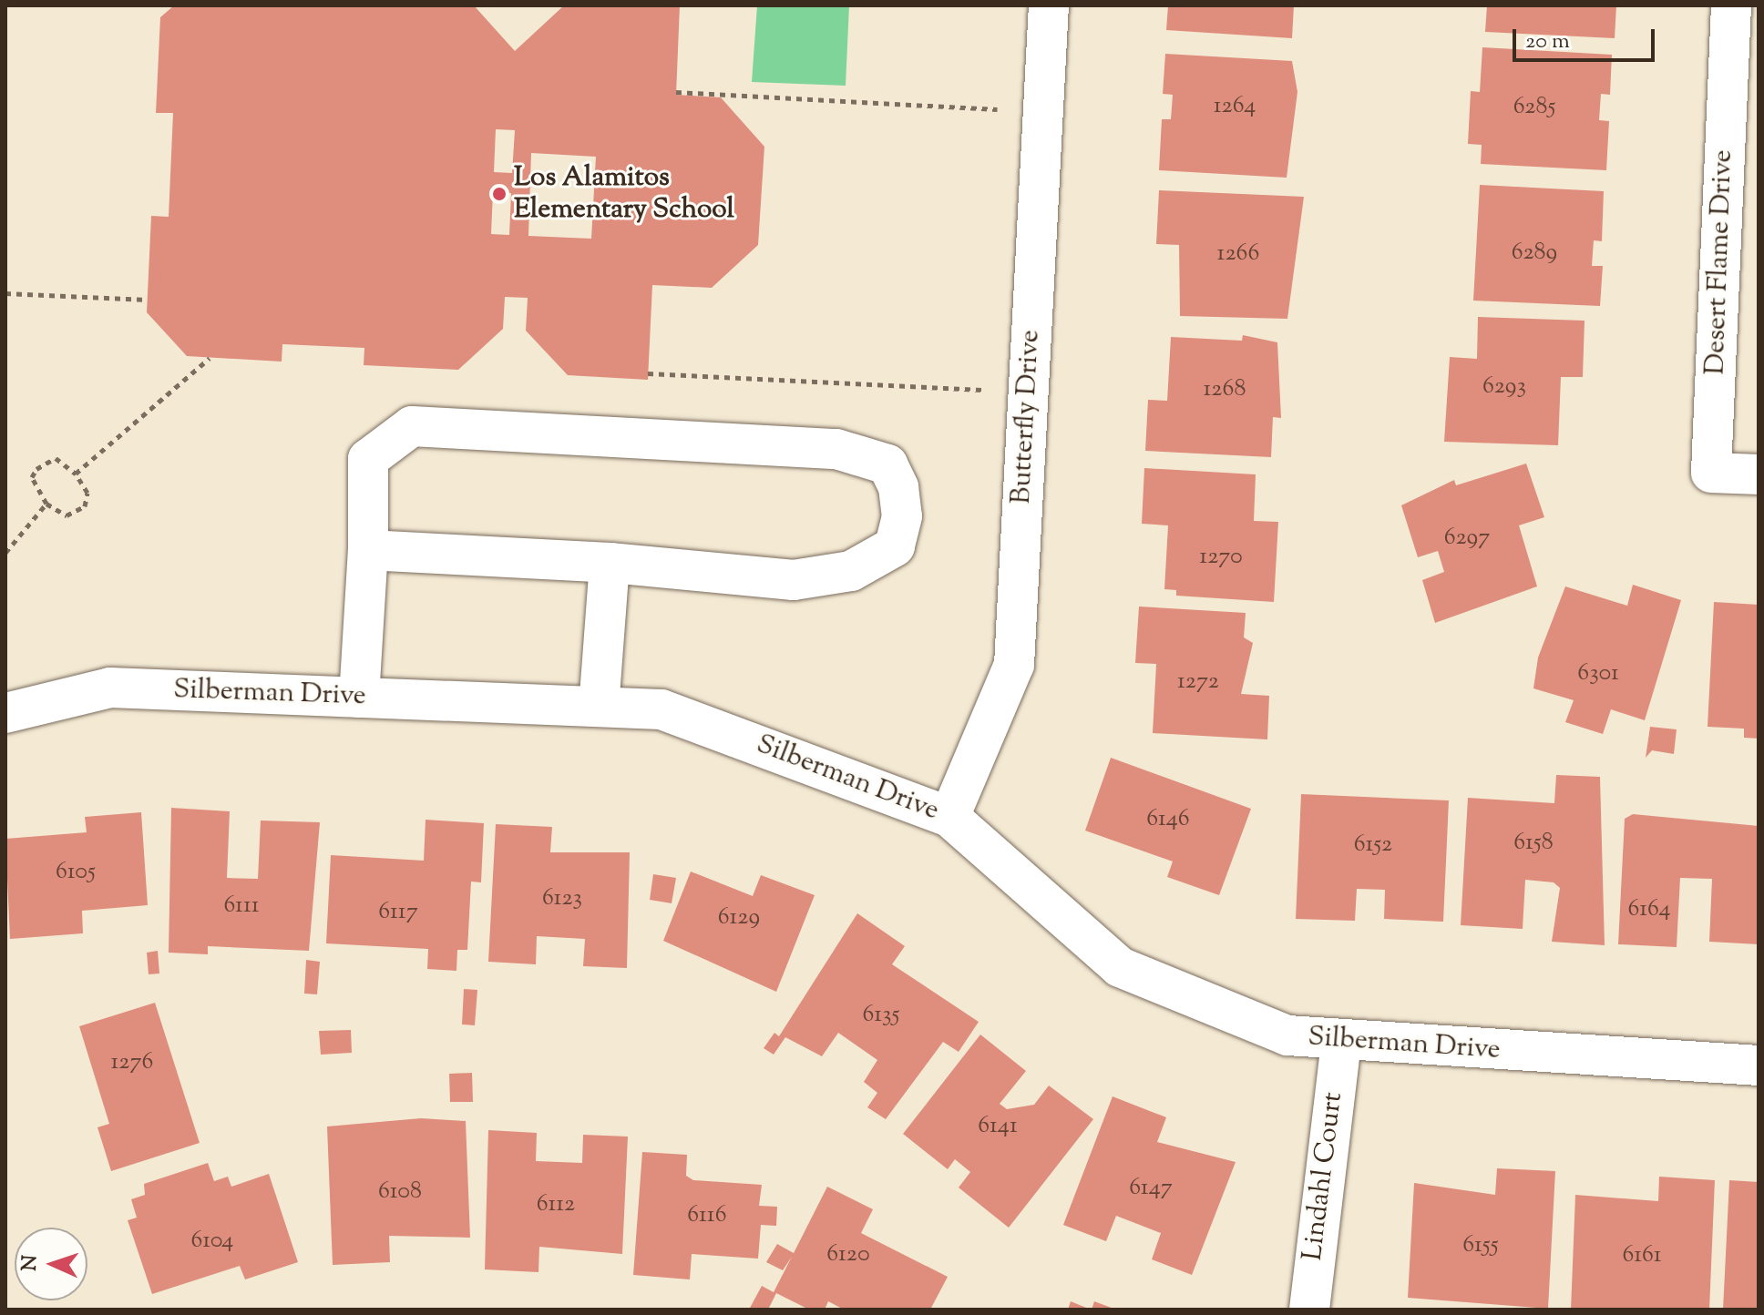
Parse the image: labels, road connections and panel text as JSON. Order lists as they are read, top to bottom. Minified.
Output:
{"streets":{"street":["Desert Flame Drive","Butterfly Drive","Silberman Drive","Lindahl Court"]},"crossings":[["Butterfly Drive","Silberman Drive"],["Silberman Drive","Lindahl Court"]],"places":["Los Alamitos Elementary School"],"house_numbers":["1264","6285","6289","1266","6293","1268","6297","1270","6301","1272","6146","6158","6152","6105","6123","6111","6164","6117","6129","6135","1276","6141","6147","6108","6112","6116","6104","6155","6120","6161"],"scale_bar":"20 m","north":"left"}
